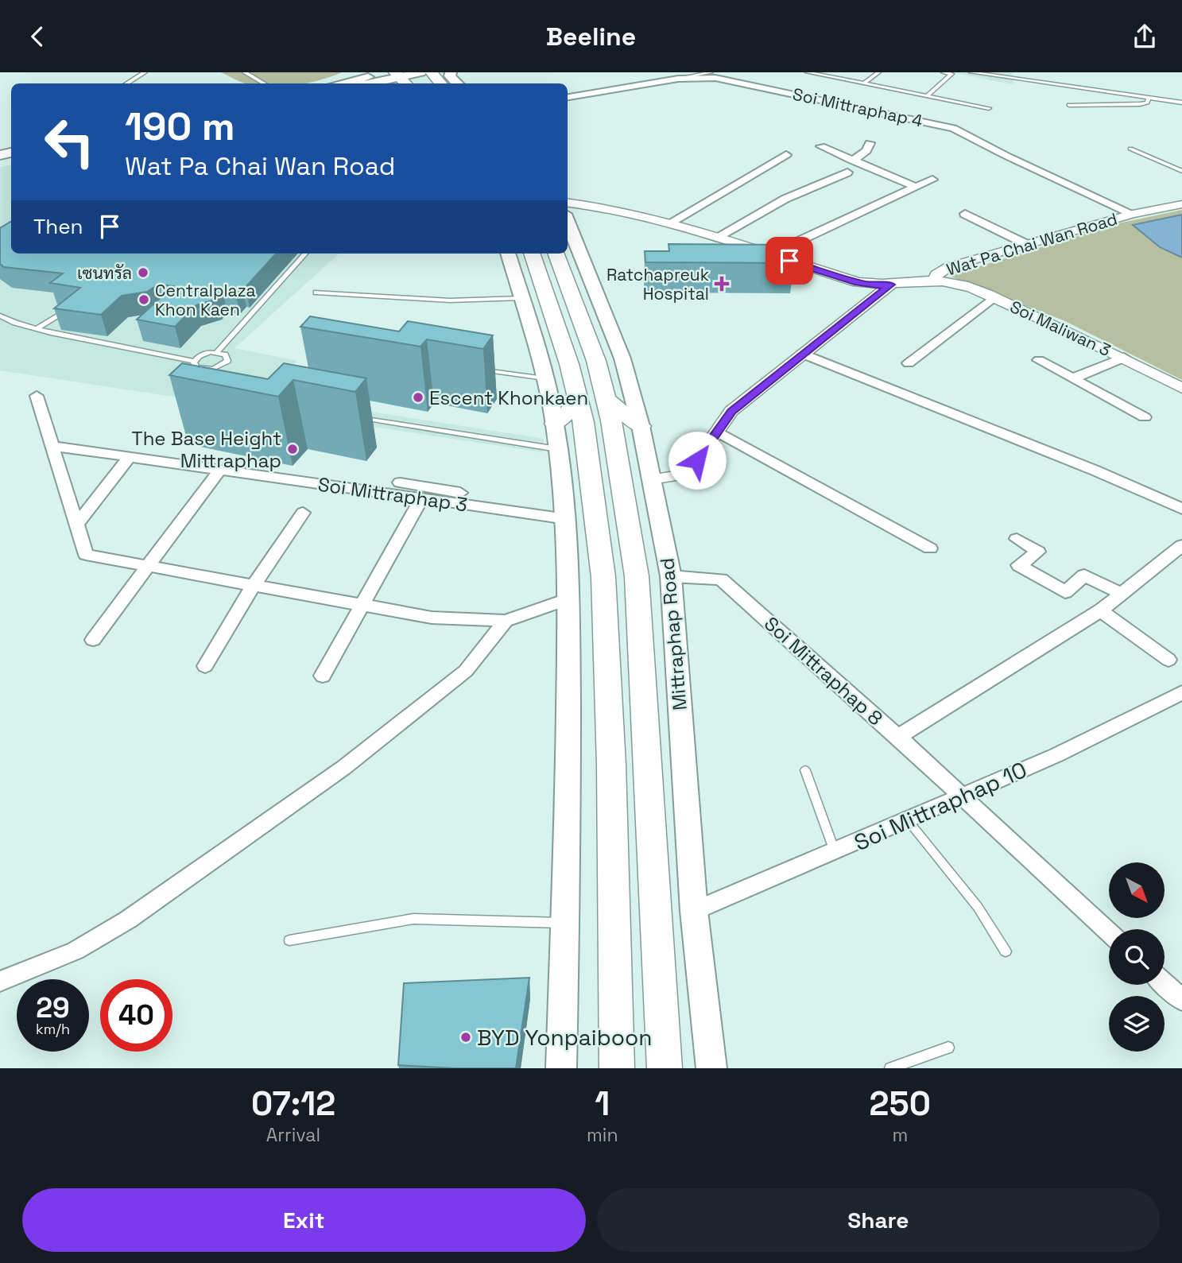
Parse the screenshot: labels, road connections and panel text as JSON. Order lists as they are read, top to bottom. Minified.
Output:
{"streets":{"main road":["Mittraphap Road"],"street":["Soi Mittraphap 4","Wat Pa Chai Wan Road","Soi Maliwan 3","Soi Mittraphap 3","Soi Mittraphap 8","Soi Mittraphap 10"]},"crossings":[["Soi Mittraphap 4","Wat Pa Chai Wan Road"],["Wat Pa Chai Wan Road","Soi Maliwan 3"],["Mittraphap Road","Soi Mittraphap 8"],["Mittraphap Road","Soi Mittraphap 10"],["Soi Mittraphap 8","Soi Mittraphap 10"]],"places":{"other":["เซนทรัล","Centralplaza Khon Kaen","Escent Khonkaen","The Base Height Mittraphap","BYD Yonpaiboon"],"health":["Ratchapreuk Hospital"]},"north":"bottom right","page":{"header":"Beeline","turn":["190 m","Wat Pa Chai Wan Road"],"then":"Then","speed":"29 km/h","limit":"40","eta":["07:12","Arrival","1","min","250","m"],"buttons":["Exit","Share"]}}
